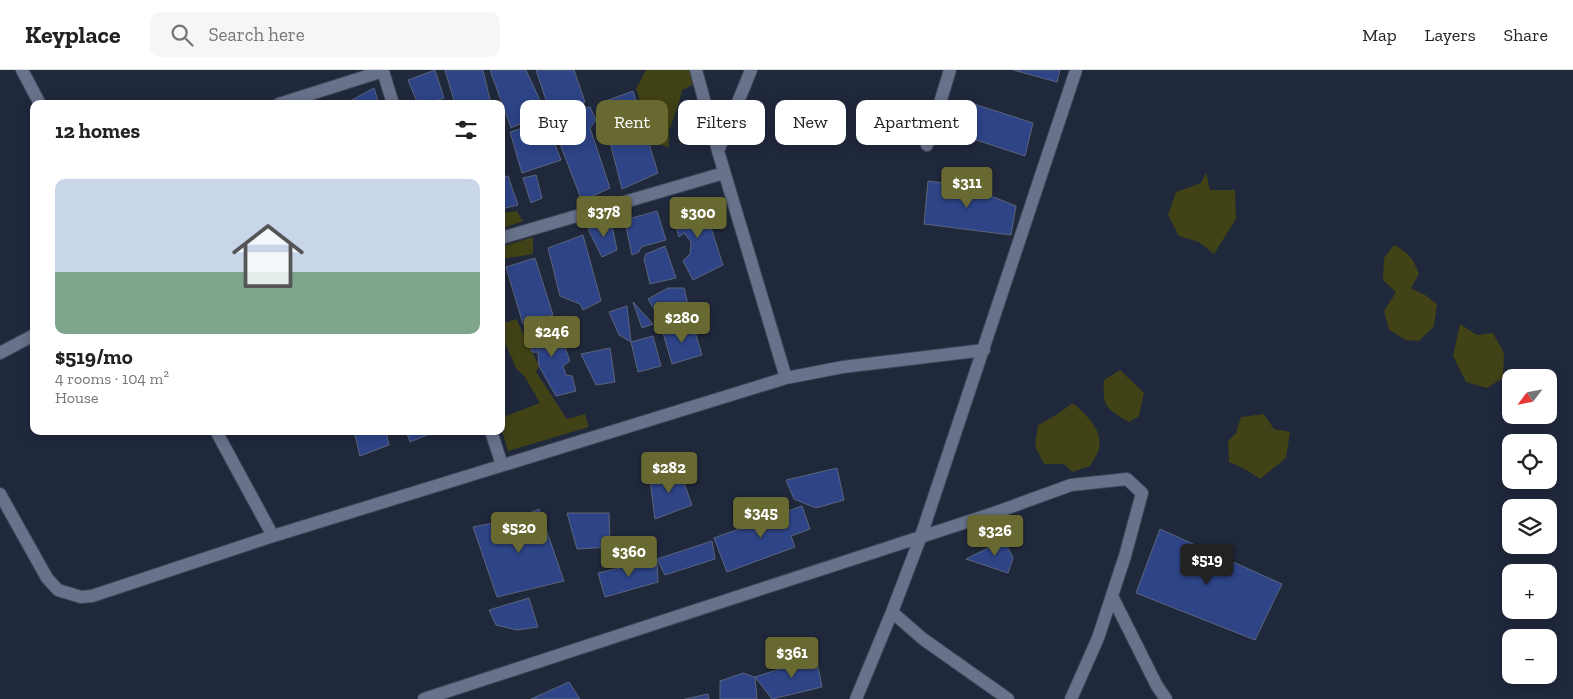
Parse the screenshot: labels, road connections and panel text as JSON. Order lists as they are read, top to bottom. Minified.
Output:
{"north":"bottom left","page":{"header":"Keyplace","search":"Search here","nav":["Map","Layers","Share"],"chip":["Buy","Rent","Filters","New","Apartment"],"heading":"12 homes","list":[{"name":"$519/mo","note":"4 rooms · 104 m² · House"}],"price":["$311","$378","$300","$280","$246","$282","$345","$520","$326","$360","$519","$361"],"map_buttons":["+","−"]}}
